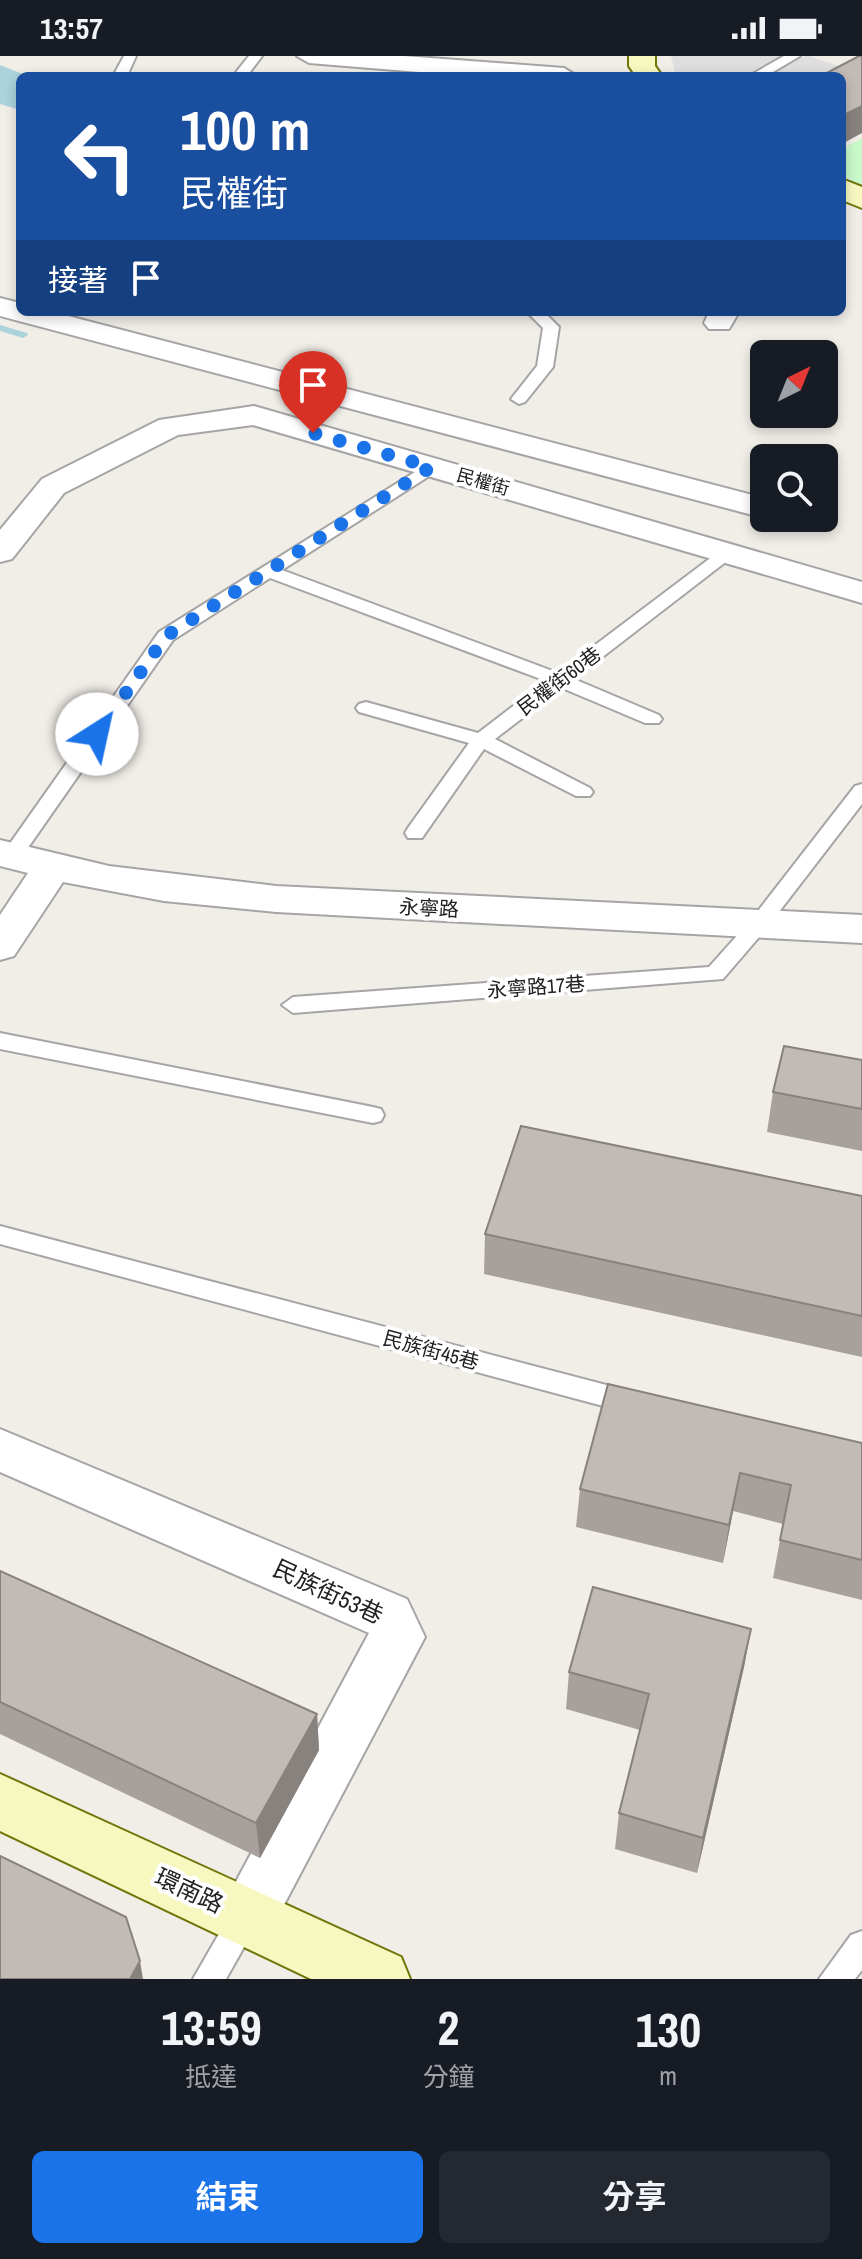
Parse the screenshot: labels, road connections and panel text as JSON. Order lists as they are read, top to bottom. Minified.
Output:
{"streets":{"street":["民權街","永寧路","民族街53巷","環南路"],"lane":["民權街60巷","永寧路17巷","民族街45巷"]},"crossings":[["民權街","民權街60巷"],["永寧路","永寧路17巷"],["民族街53巷","環南路"]],"north":"top right","page":{"status":"13:57","turn":["100 m","民權街"],"then":"接著","eta":["13:59","抵達","2","分鐘","130","m"],"buttons":["結束","分享"]}}
